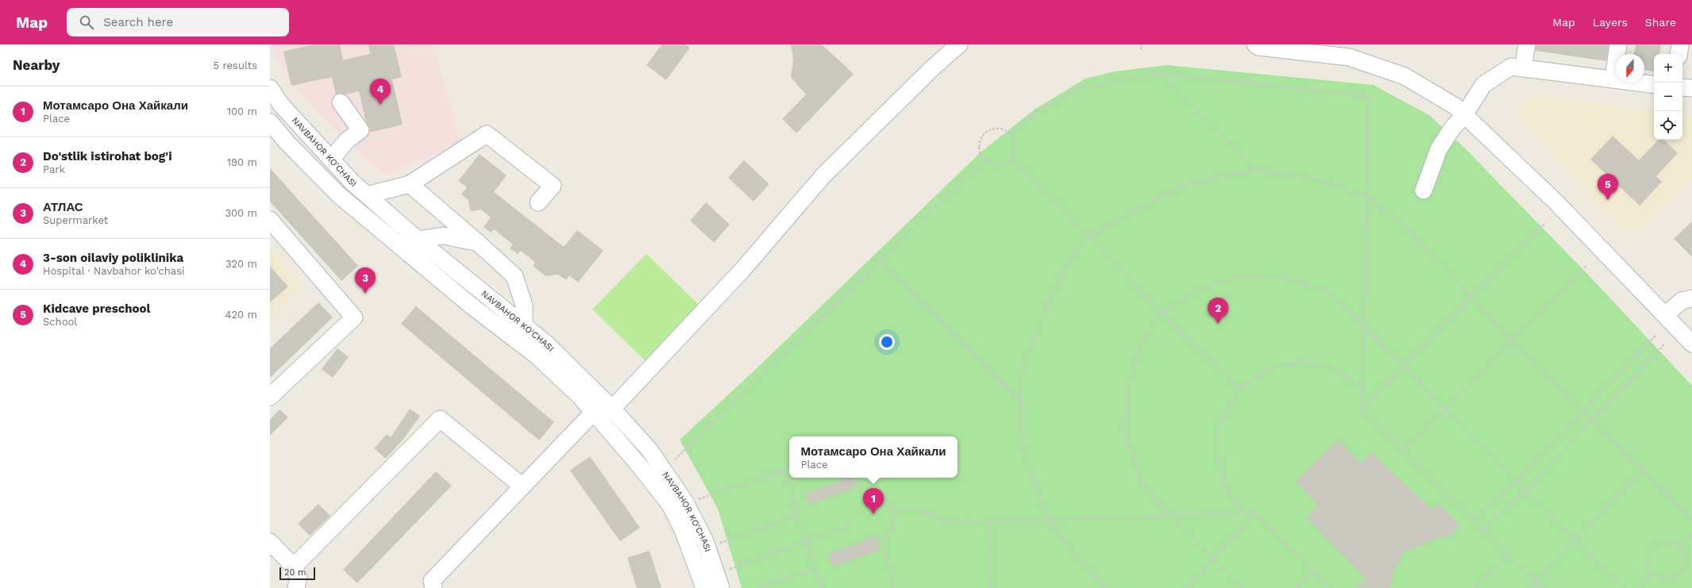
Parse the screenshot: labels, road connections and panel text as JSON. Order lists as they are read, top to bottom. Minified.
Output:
{"streets":{"street":["NAVBAHOR KO'CHASI"]},"scale_bar":"20 m","north":"bottom","page":{"header":"Map","search":"Search here","nav":["Map","Layers","Share"],"heading":["Nearby","5 results"],"map_buttons":["+","−"],"pins":["4","5","3","2","1"],"list":[{"mark":"1","name":"Мотамсаро Она Хайкали","note":"Place","value":"100 m"},{"mark":"2","name":"Do'stlik istirohat bog'i","note":"Park","value":"190 m"},{"mark":"3","name":"АТЛАС","note":"Supermarket","value":"300 m"},{"mark":"4","name":"3-son oilaviy poliklinika","note":"Hospital · Navbahor ko'chasi","value":"320 m"},{"mark":"5","name":"Kidcave preschool","note":"School","value":"420 m"}],"popup":["Мотамсаро Она Хайкали","Place"],"scale":"20 m"}}
